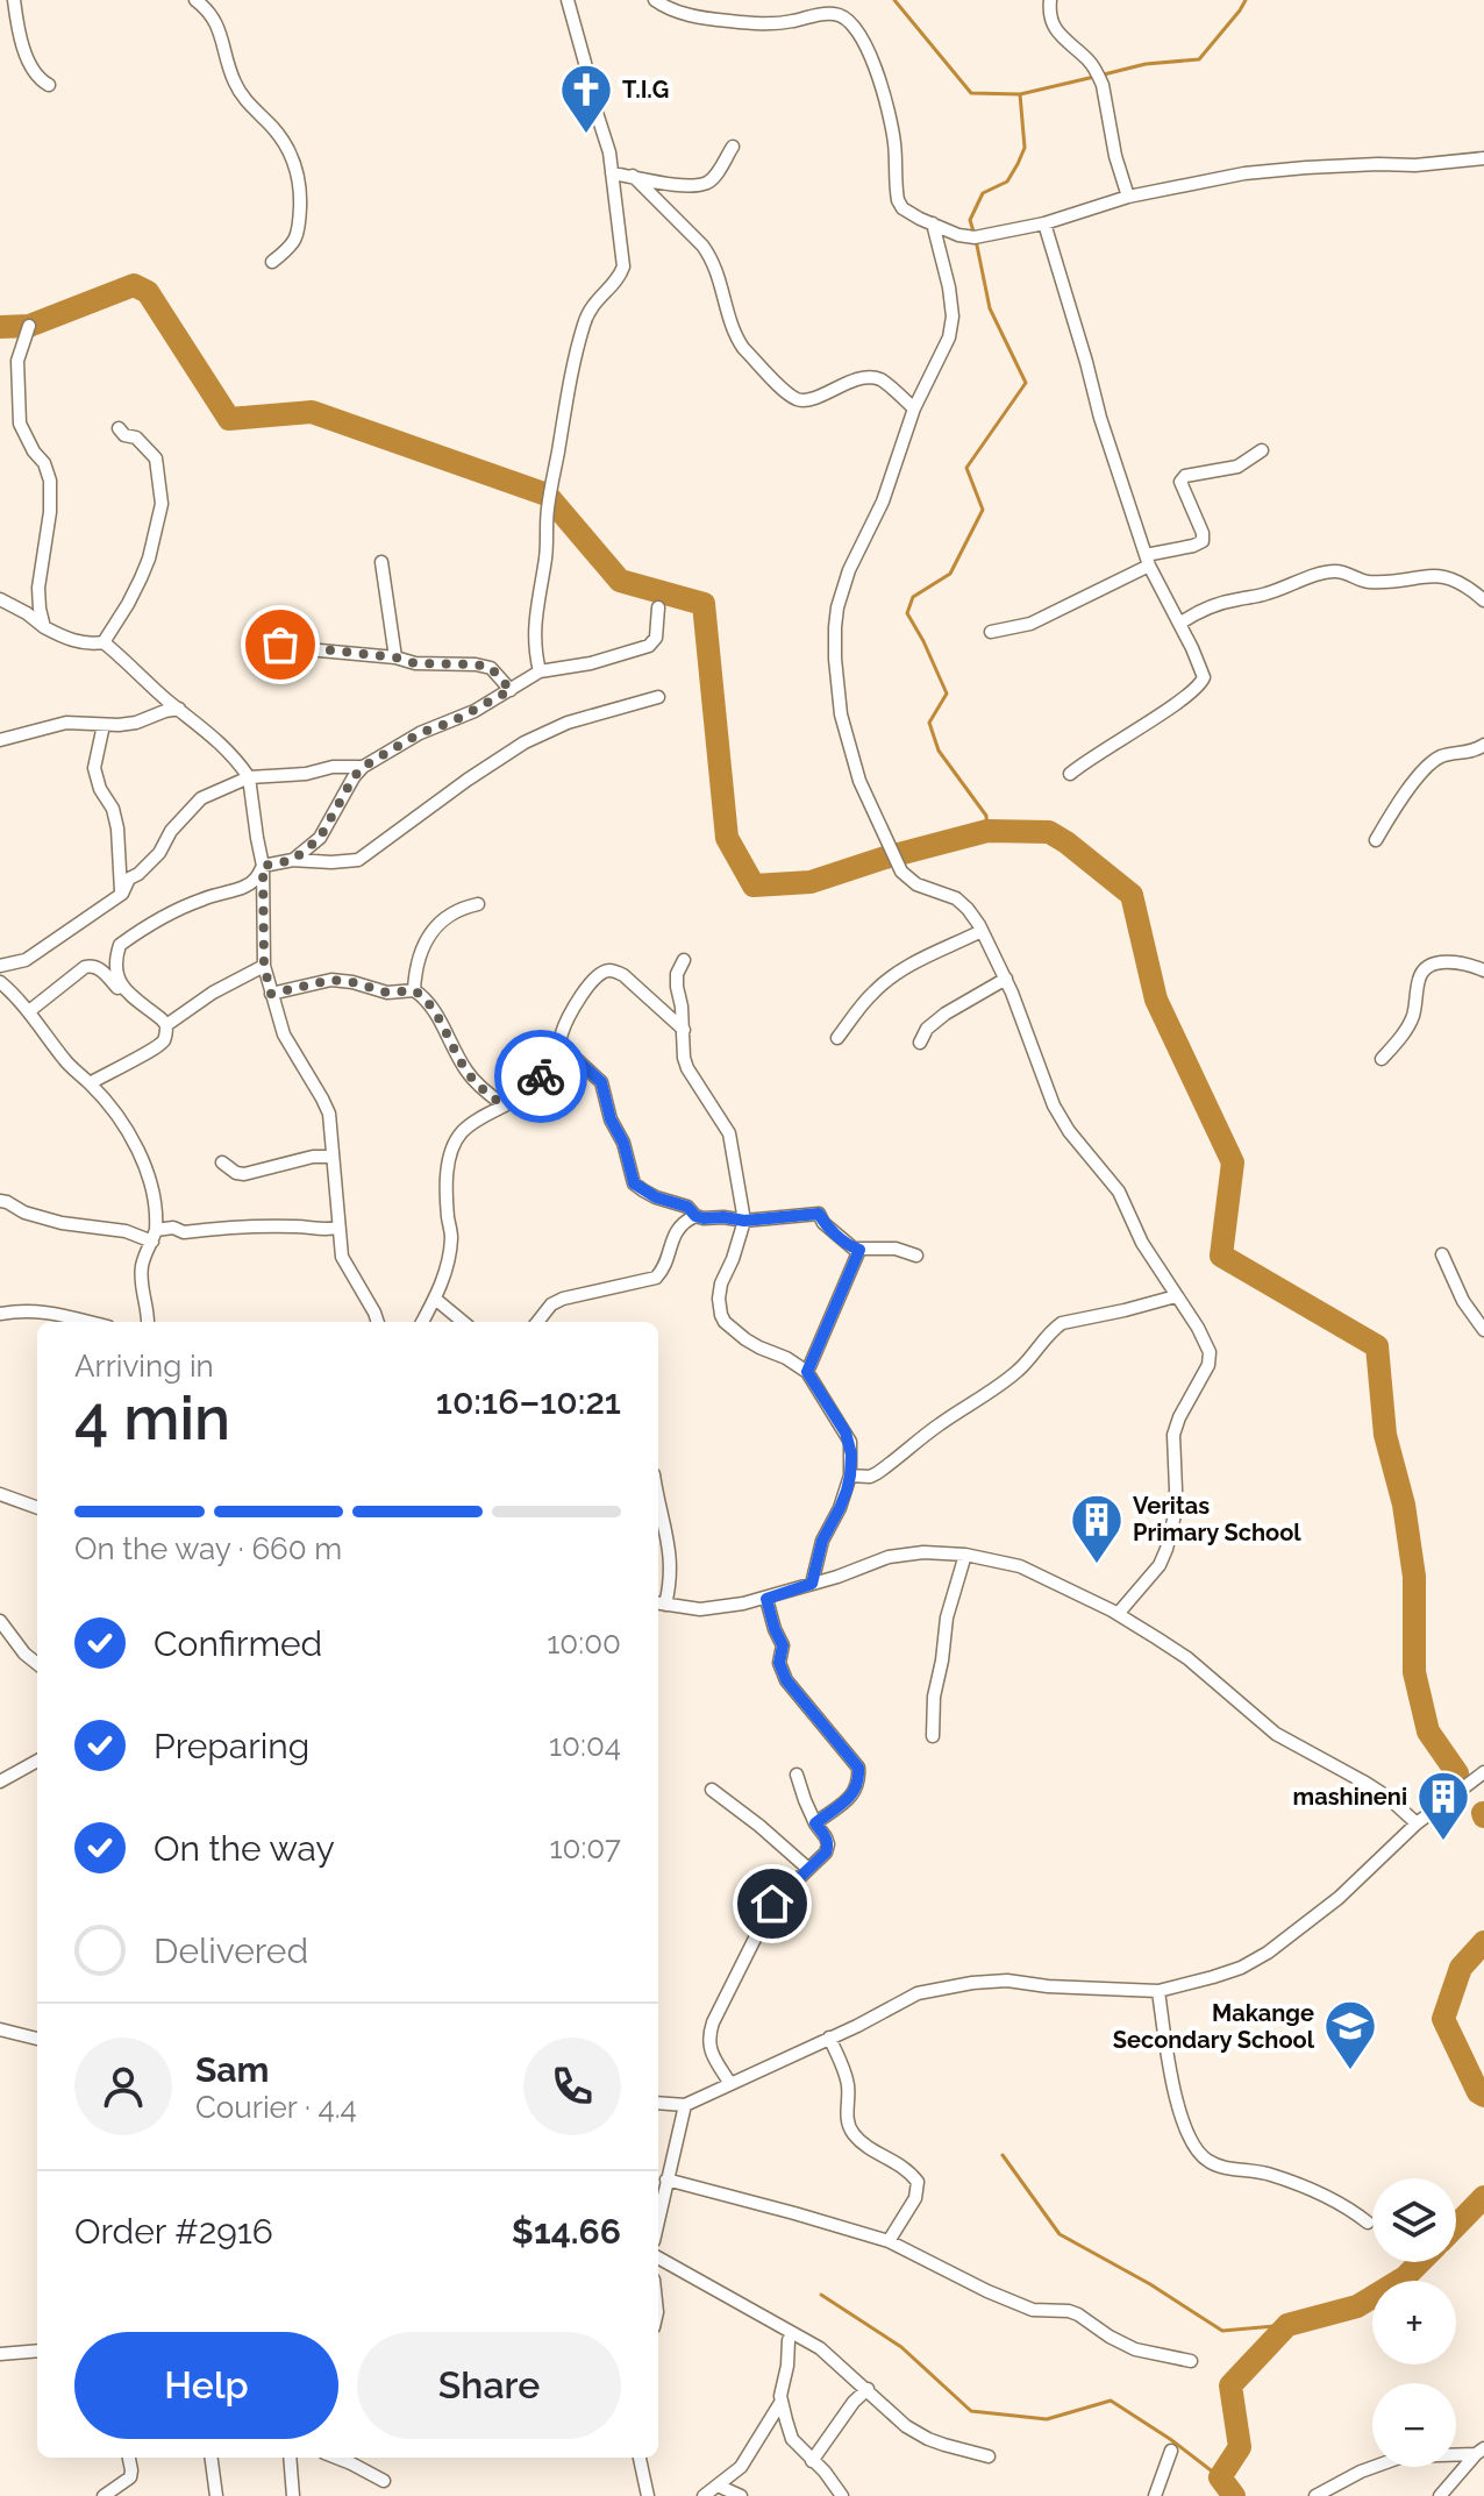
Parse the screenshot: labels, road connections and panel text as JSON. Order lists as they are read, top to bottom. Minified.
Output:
{"places":{"church":["T.I.G"],"building":["Veritas Primary School","mashineni"],"school or university":["Makange Secondary School"]},"page":{"heading":["4 min","Arriving in","10:16–10:21"],"panel":["Sam","Courier · 4.4","Order #2916","$14.66"],"bar":"On the way · 660 m","list":[["Confirmed","10:00"],["Preparing","10:04"],["On the way","10:07"],"Delivered"],"map_buttons":["+","−"],"buttons":["Help","Share"]}}
